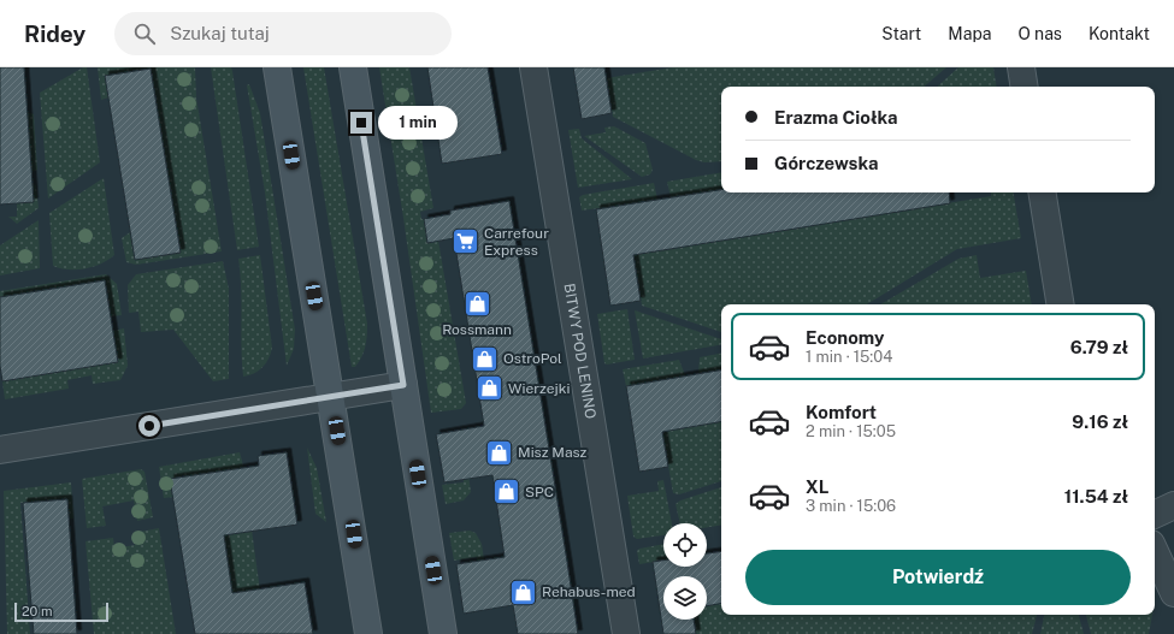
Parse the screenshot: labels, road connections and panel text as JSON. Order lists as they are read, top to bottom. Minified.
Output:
{"streets":{"street":["BITWY POD LENINO"]},"places":{"supermarket":["Carrefour Express"],"shop":["Rossmann","OstroPol","Wierzejki","Misz Masz","SPC","Rehabus-med"]},"scale_bar":"20 m","page":{"header":"Ridey","search":"Szukaj tutaj","nav":["Start","Mapa","O nas","Kontakt"],"banner":["Erazma Ciołka","Górczewska"],"bubble":"1 min","list":[{"name":"Economy","note":"1 min · 15:04","value":"6.79 zł"},{"name":"Komfort","note":"2 min · 15:05","value":"9.16 zł"},{"name":"XL","note":"3 min · 15:06","value":"11.54 zł"}],"buttons":"Potwierdź","scale":"20 m"}}
